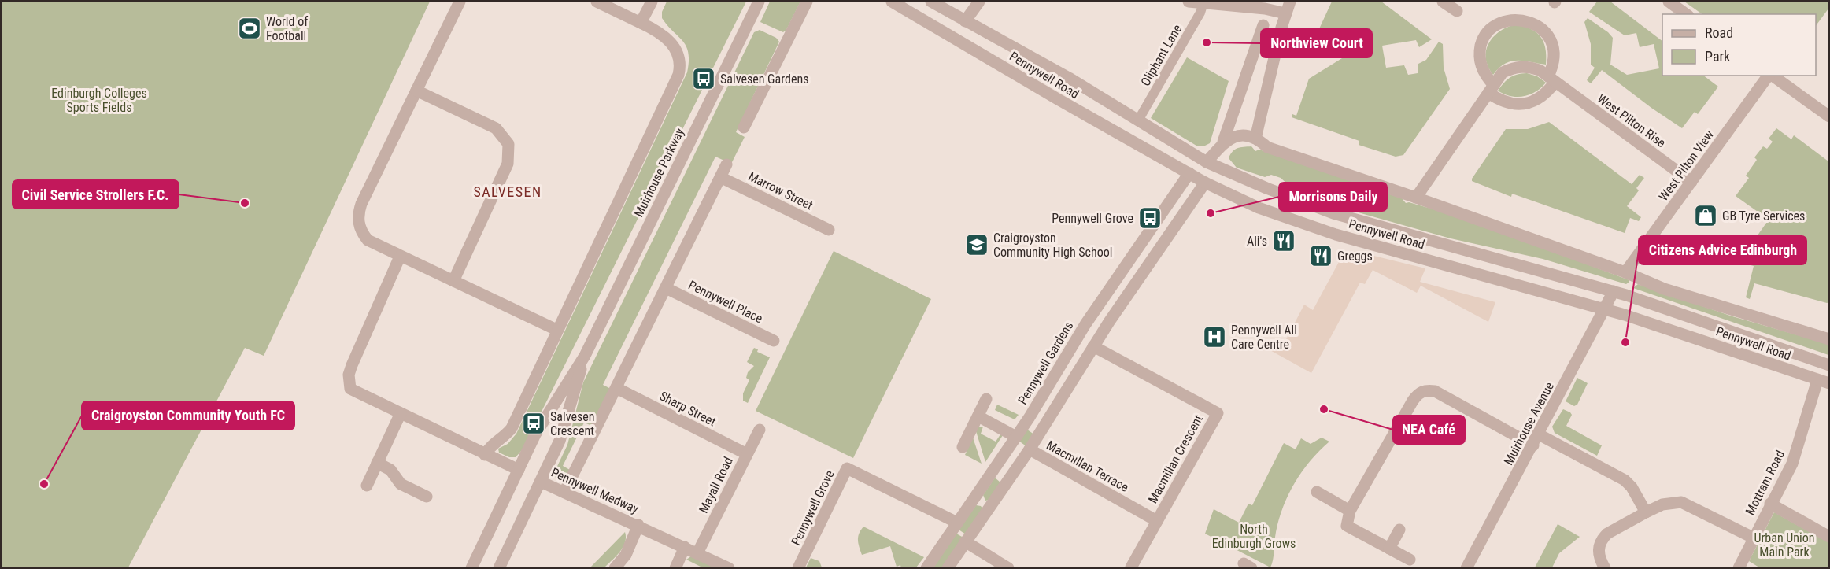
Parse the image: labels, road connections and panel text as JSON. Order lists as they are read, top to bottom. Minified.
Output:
{"streets":{"street":["Oliphant Lane","Pennywell Road","West Pilton Rise","West Pilton View","Muirhouse Parkway","Marrow Street","Pennywell Place","Pennywell Gardens","Sharp Street","Muirhouse Avenue","Macmillan Crescent","Macmillan Terrace","Mottram Road","Mayall Road","Pennywell Medway","Pennywell Grove"]},"crossings":[["Oliphant Lane","Pennywell Road"],["Pennywell Road","West Pilton Rise"],["Pennywell Road","West Pilton View"],["Pennywell Road","Pennywell Gardens"],["Pennywell Road","Muirhouse Avenue"],["Pennywell Road","Mottram Road"],["West Pilton Rise","West Pilton View"],["Muirhouse Parkway","Pennywell Medway"],["Pennywell Gardens","Pennywell Grove"],["Sharp Street","Mayall Road"],["Macmillan Crescent","Macmillan Terrace"],["Mayall Road","Pennywell Medway"]],"districts":["SALVESEN"],"parks":["Edinburgh Colleges Sports Fields","North Edinburgh Grows","Urban Union Main Park"],"places":{"sports":["World of Football"],"other":["Northview Court","Civil Service Strollers F.C.","Morrisons Daily","Citizens Advice Edinburgh","NEA Café","Craigroyston Community Youth FC"],"bus stop":["Salvesen Gardens","Pennywell Grove","Salvesen Crescent"],"shop":["GB Tyre Services"],"restaurant":["Ali's","Greggs"],"school or university":["Craigroyston Community High School"],"hospital":["Pennywell All Care Centre"]},"legend":["Road","Park"]}
